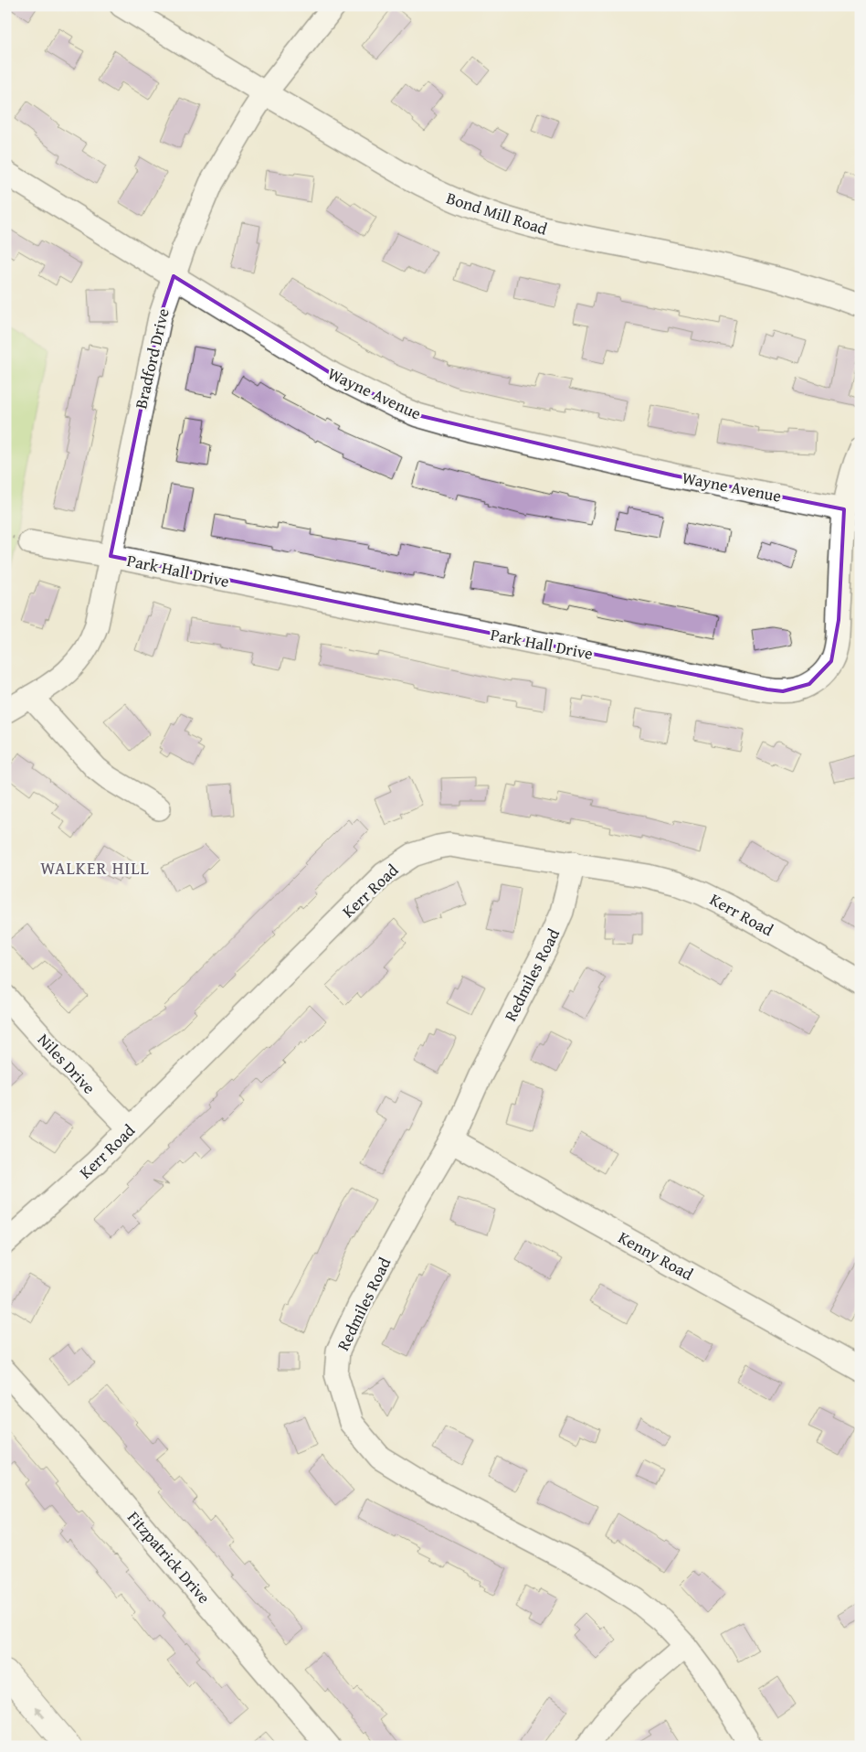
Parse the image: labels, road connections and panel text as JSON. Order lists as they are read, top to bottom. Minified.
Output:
{"streets":{"street":["Bond Mill Road","Bradford Drive","Wayne Avenue","Park Hall Drive","Kerr Road","Redmiles Road","Niles Drive","Kenny Road","Fitzpatrick Drive"]},"crossings":[["Bond Mill Road","Bradford Drive"],["Bradford Drive","Wayne Avenue"],["Bradford Drive","Park Hall Drive"],["Wayne Avenue","Park Hall Drive"],["Kerr Road","Redmiles Road"],["Kerr Road","Niles Drive"],["Redmiles Road","Kenny Road"]],"districts":["WALKER HILL"]}
